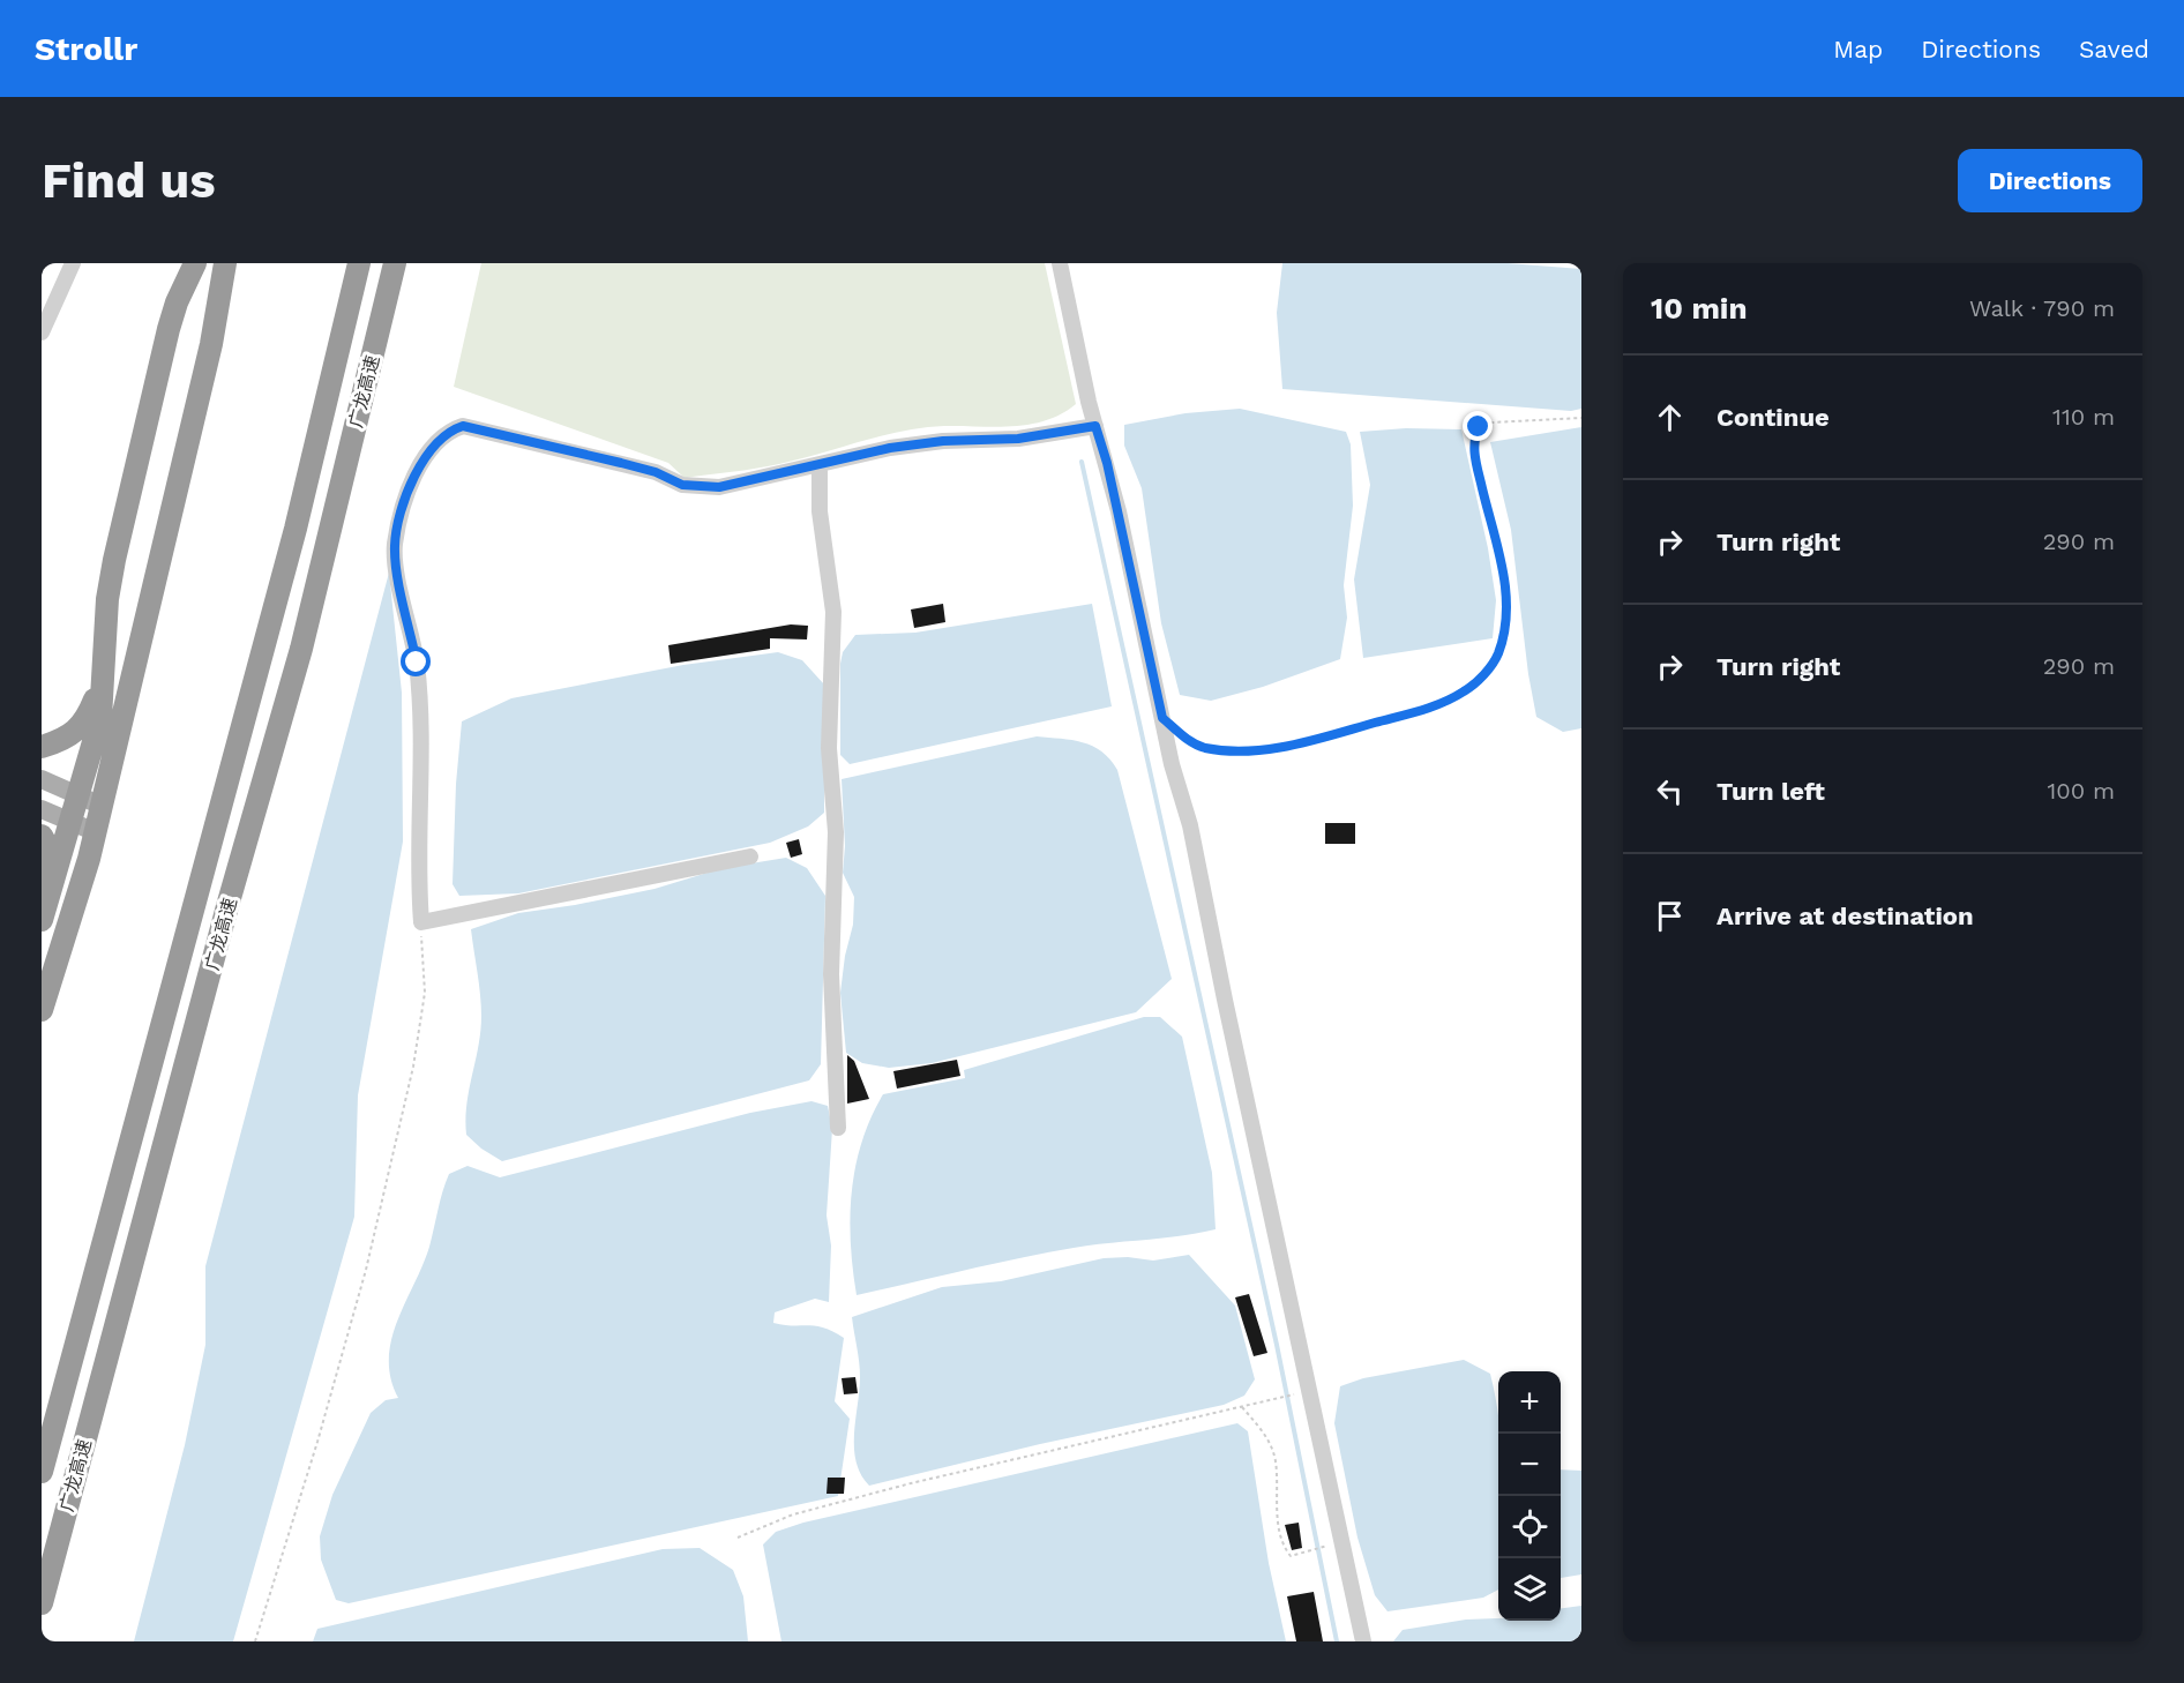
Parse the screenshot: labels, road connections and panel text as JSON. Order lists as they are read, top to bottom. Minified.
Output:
{"streets":{"highway":["广龙高速"]},"page":{"header":"Strollr","nav":["Map","Directions","Saved"],"buttons":"Directions","title":"Find us","heading":["10 min","Walk · 790 m"],"list":[["Continue","110 m"],["Turn right","290 m"],["Turn right","290 m"],["Turn left","100 m"],"Arrive at destination"],"map_buttons":["+","−"]}}
